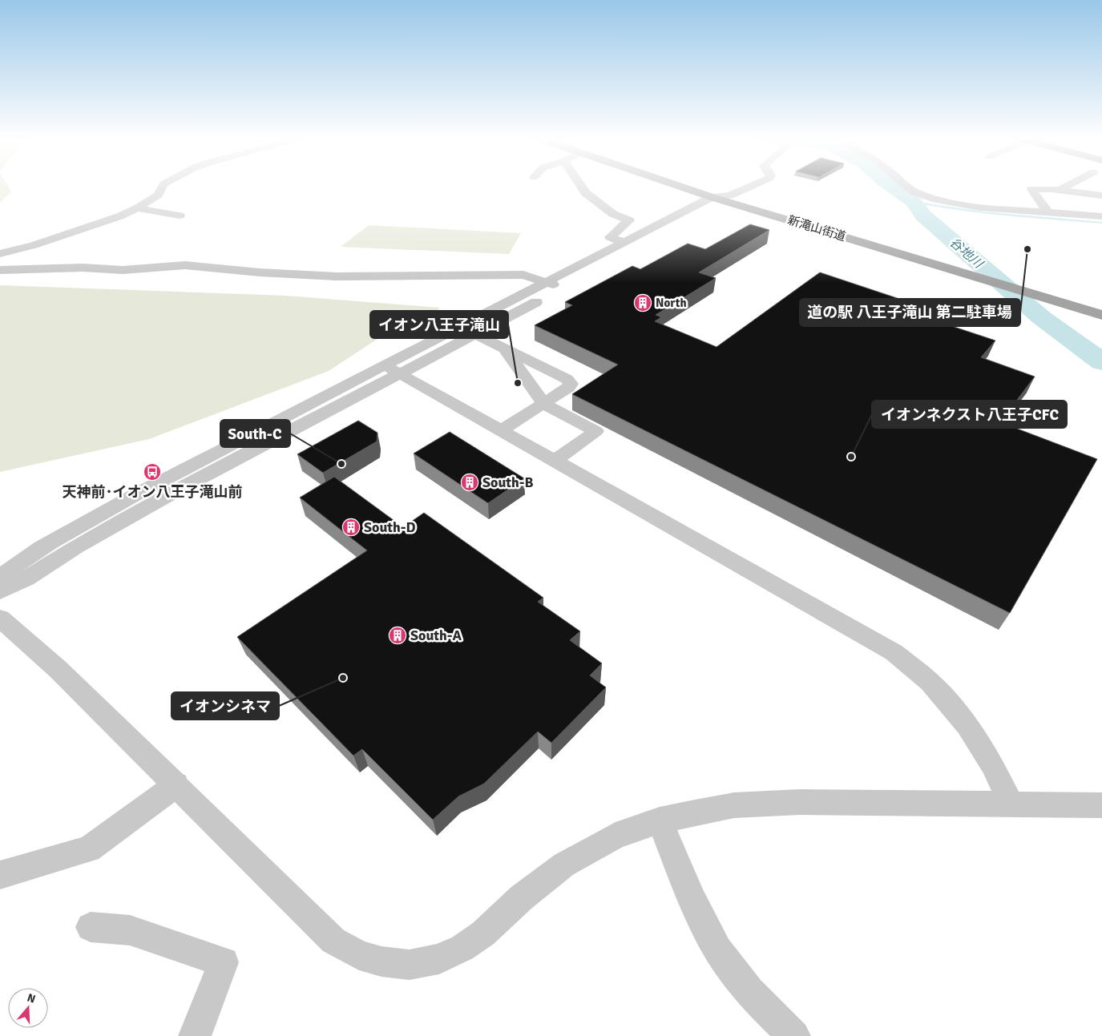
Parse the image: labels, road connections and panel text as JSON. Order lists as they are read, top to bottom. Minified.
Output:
{"streets":{"main road":["新滝山街道"]},"water":["谷地川"],"places":{"other":["道の駅 八王子滝山 第二駐車場","イオン八王子滝山","イオンネクスト八王子CFC","South-C","イオンシネマ"],"building":["North","South-B","South-D","South-A"],"bus stop":["天神前･イオン八王子滝山前"]},"north":"top"}
